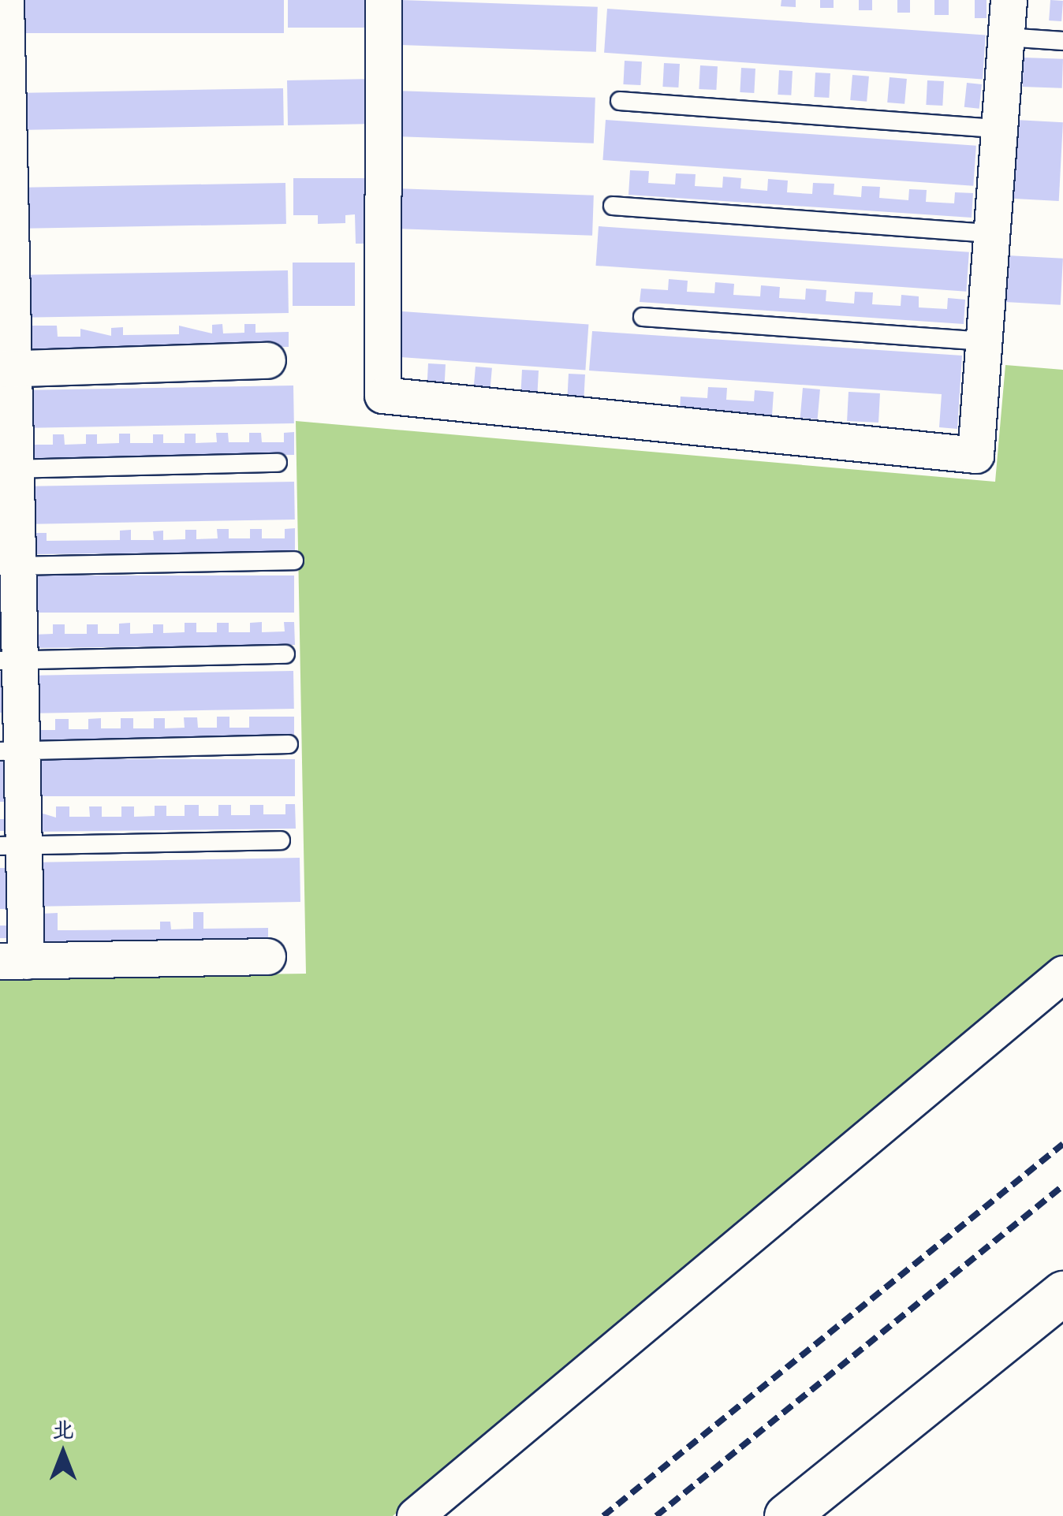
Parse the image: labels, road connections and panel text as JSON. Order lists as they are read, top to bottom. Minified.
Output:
{"north":"top"}
